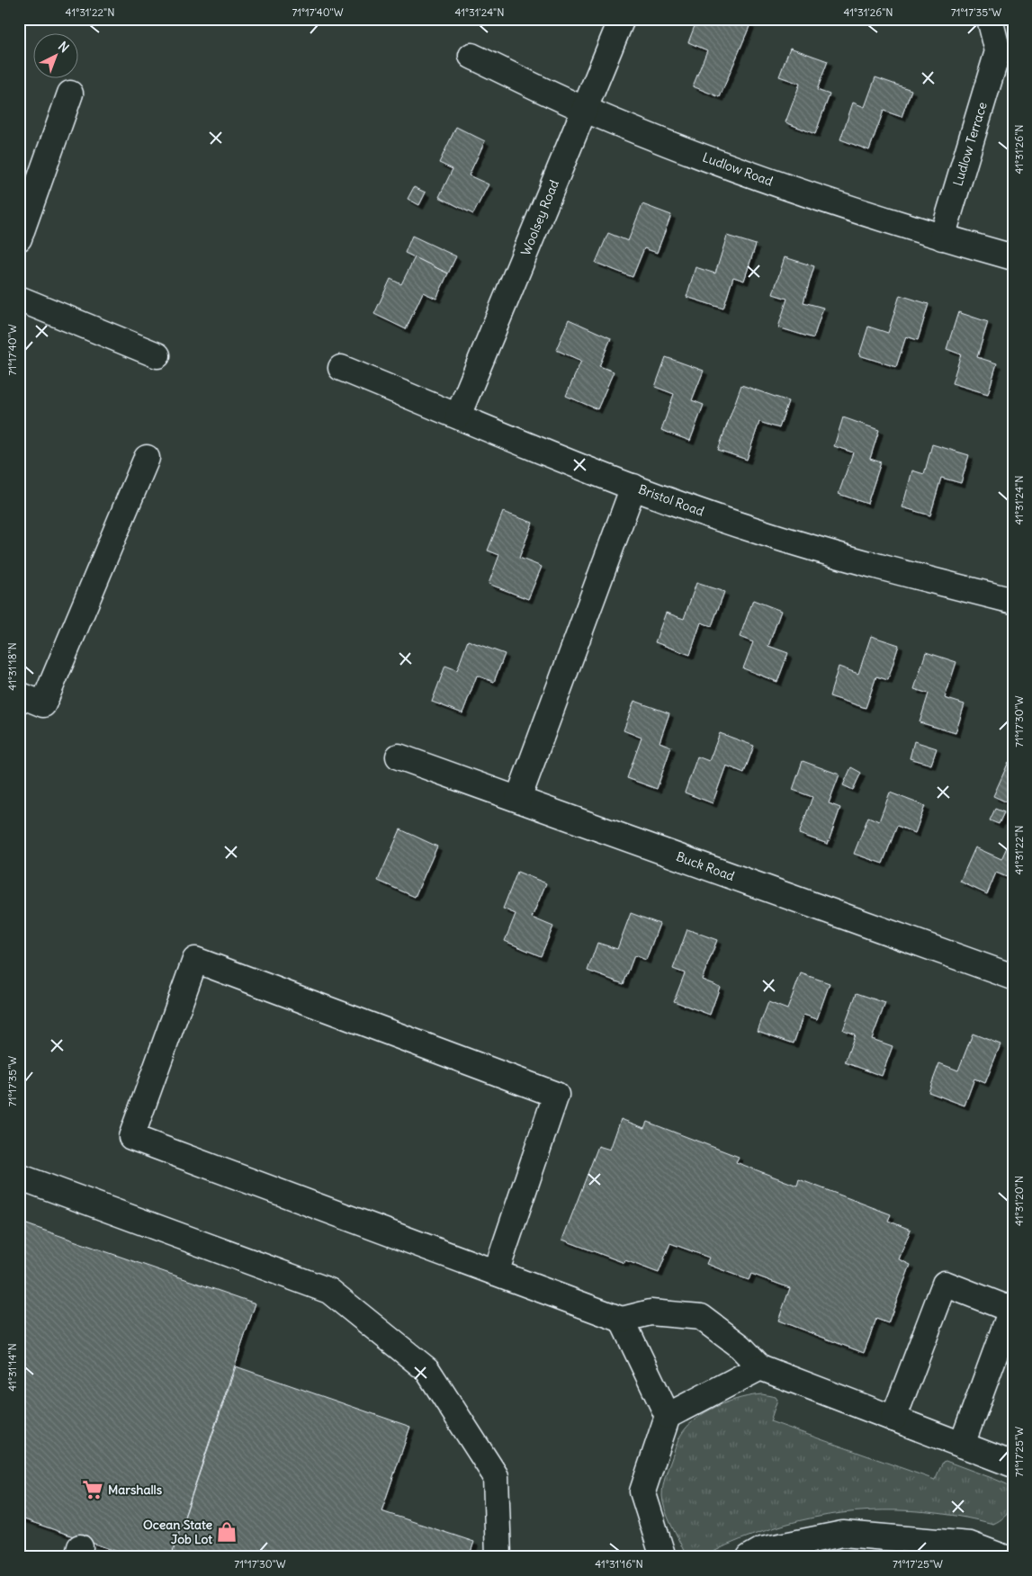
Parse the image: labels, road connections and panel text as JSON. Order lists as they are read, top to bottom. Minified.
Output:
{"streets":{"street":["Ludlow Terrace","Ludlow Road","Woolsey Road","Bristol Road","Buck Road"]},"crossings":[["Ludlow Terrace","Ludlow Road"],["Ludlow Road","Woolsey Road"],["Woolsey Road","Bristol Road"]],"places":{"supermarket":["Marshalls"],"shop":["Ocean State Job Lot"]},"north":"top right","coordinates":["41°31'22\"N","71°17'40\"W","41°31'24\"N","41°31'26\"N","71°17'35\"W","41°31'18\"N","71°17'30\"W","41°31'20\"N","41°31'14\"N","71°17'25\"W","41°31'16\"N"]}
